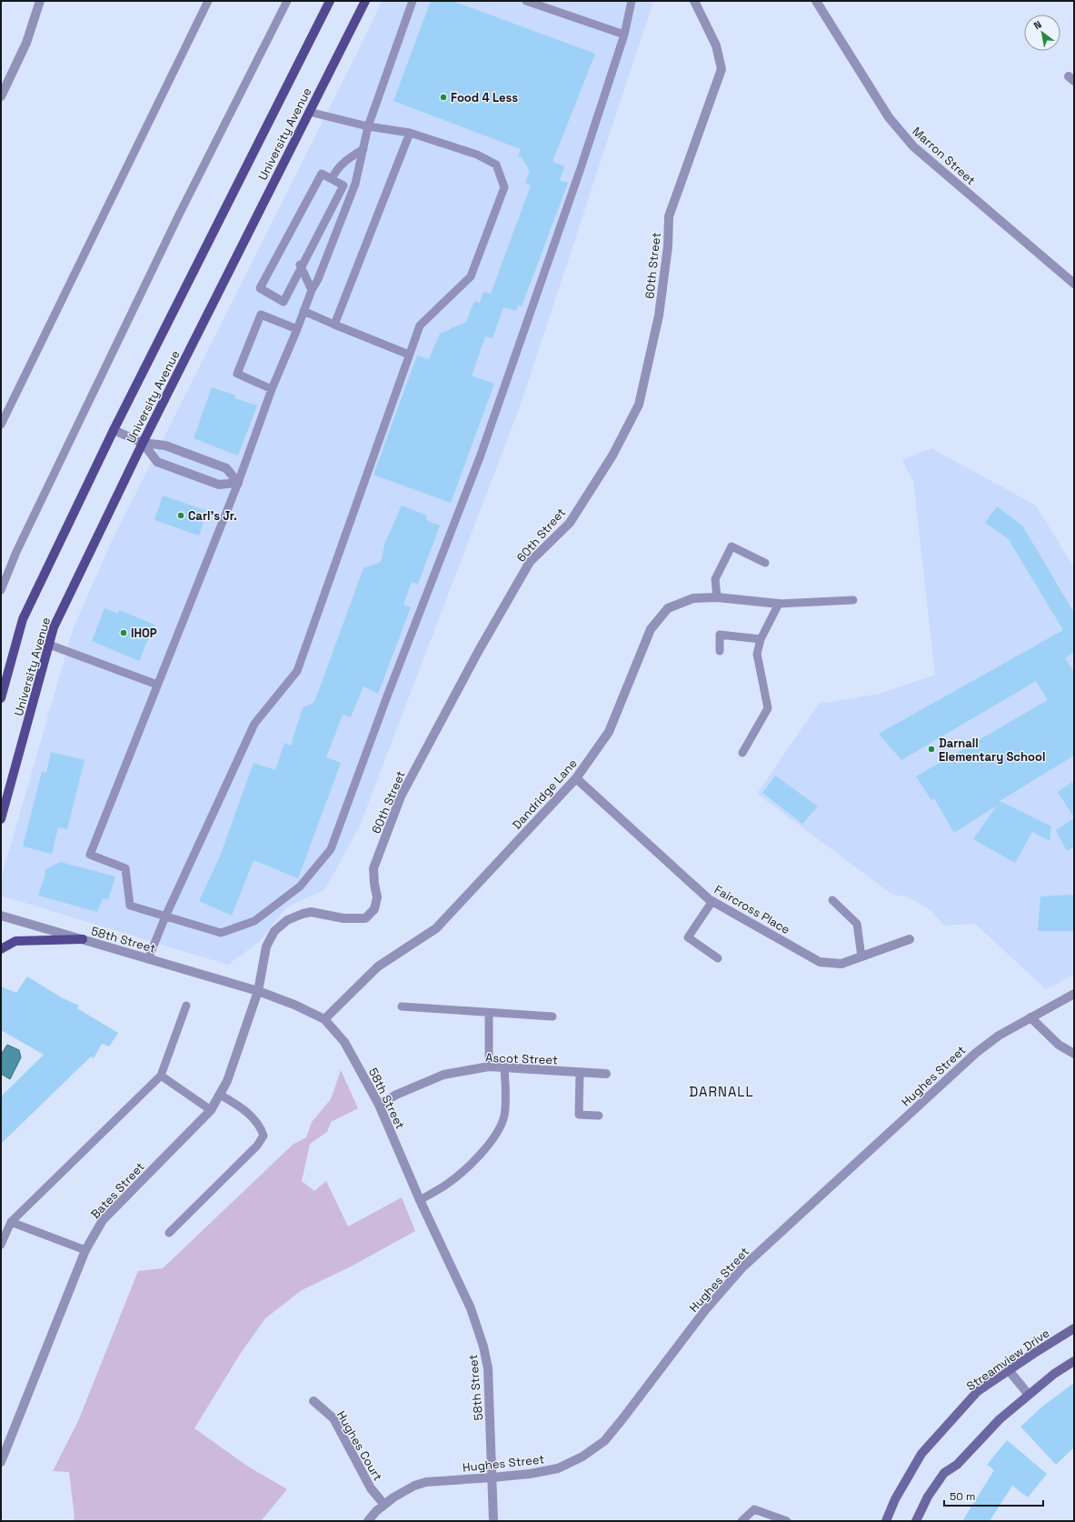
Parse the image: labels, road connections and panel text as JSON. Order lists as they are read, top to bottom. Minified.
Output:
{"streets":{"main road":["University Avenue","Streamview Drive"],"street":["Marron Street","60th Street","Dandridge Lane","Faircross Place","58th Street","Ascot Street","Hughes Street","Bates Street","Hughes Court"]},"crossings":[["60th Street","58th Street"],["60th Street","Bates Street"],["Dandridge Lane","Faircross Place"],["Dandridge Lane","58th Street"],["58th Street","Ascot Street"],["58th Street","Hughes Street"],["58th Street","Bates Street"],["Hughes Street","Hughes Court"]],"districts":["DARNALL"],"places":["Food 4 Less","Carl's Jr.","IHOP","Darnall Elementary School"],"scale_bar":"50 m","north":"top left"}
